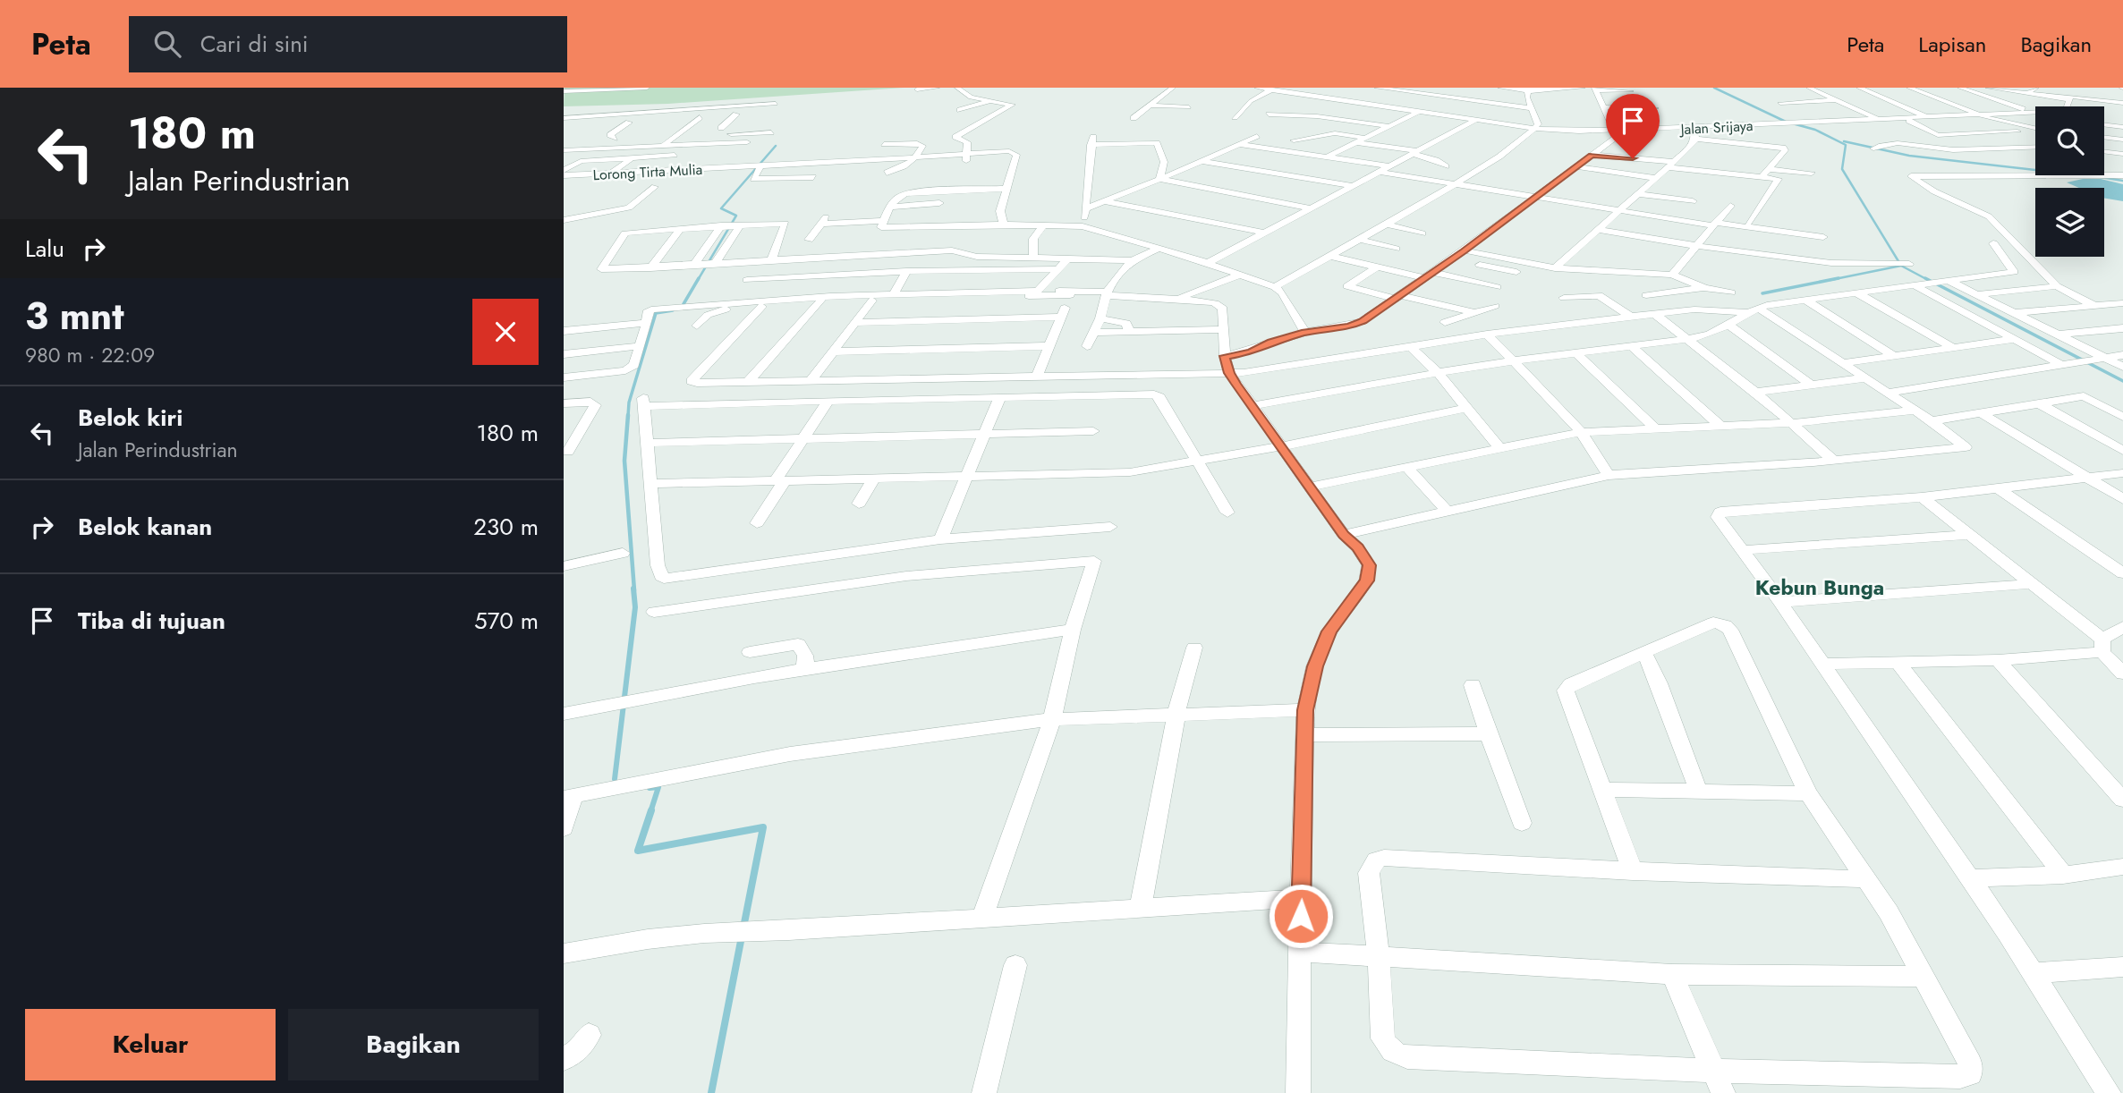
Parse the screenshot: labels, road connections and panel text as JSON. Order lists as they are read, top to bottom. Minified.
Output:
{"streets":{"street":["Jalan Srijaya","Lorong Tirta Mulia"]},"districts":["Kebun Bunga"],"page":{"header":"Peta","search":"Cari di sini","nav":["Peta","Lapisan","Bagikan"],"turn":["180 m","Jalan Perindustrian"],"then":"Lalu","heading":["3 mnt","980 m · 22:09"],"list":[{"name":"Belok kiri","note":"Jalan Perindustrian","value":"180 m"},{"name":"Belok kanan","value":"230 m"},{"name":"Tiba di tujuan","value":"570 m"}],"buttons":["Keluar","Bagikan"]}}
